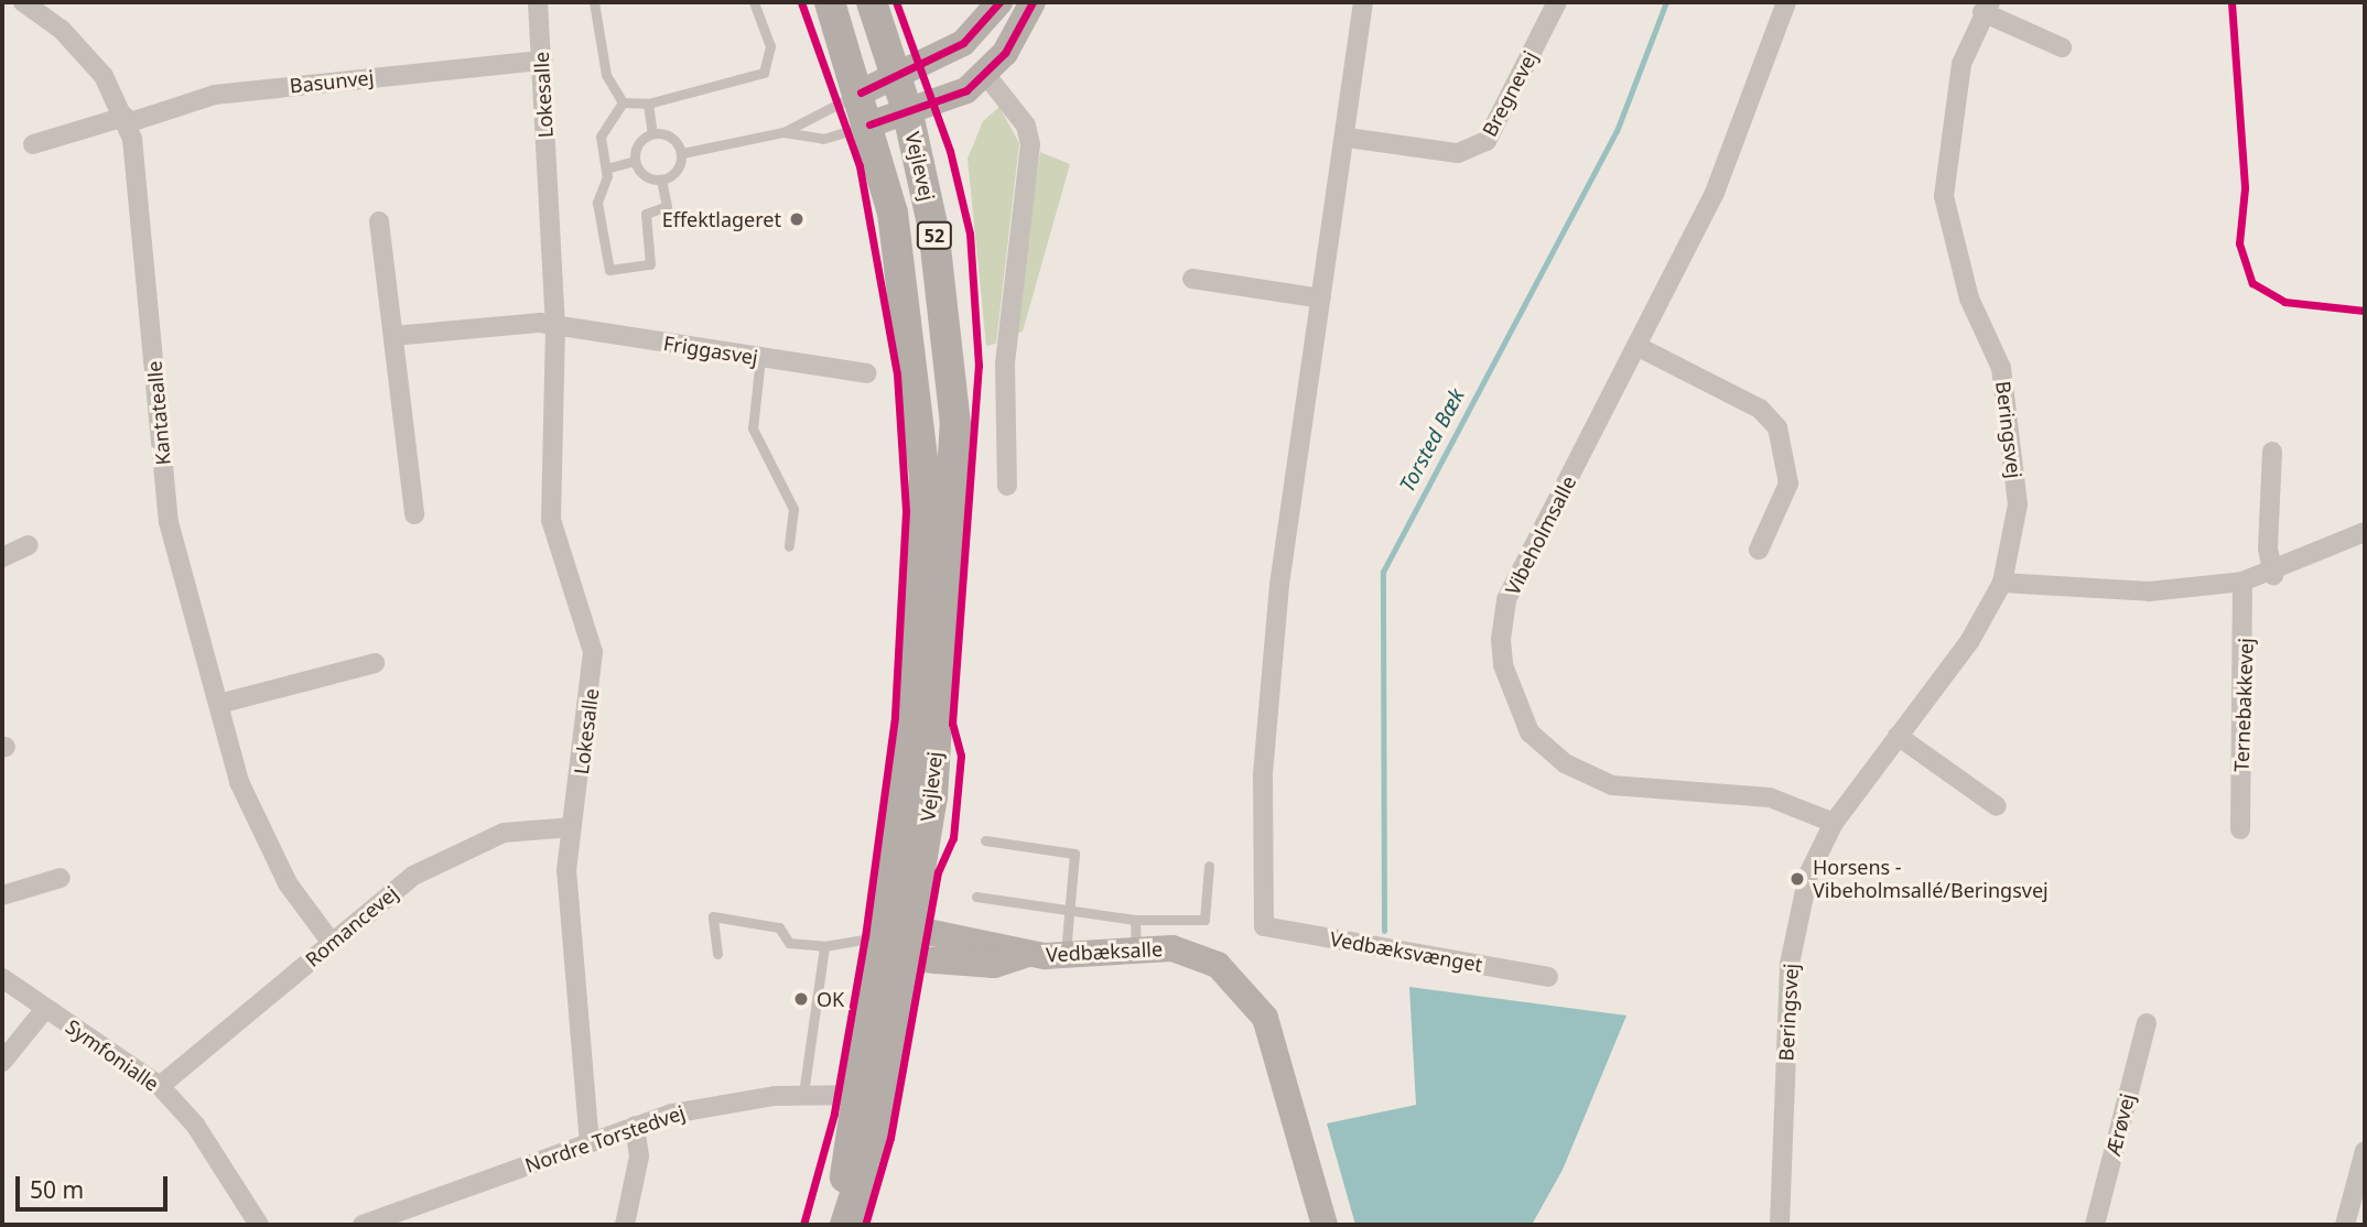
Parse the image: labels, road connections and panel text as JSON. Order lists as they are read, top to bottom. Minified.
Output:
{"streets":{"main road":["Vejlevej","52"],"street":["Basunvej","Bregnevej","Lokesalle","Friggasvej","Kantatealle","Beringsvej","Vibeholmsalle","Ternebakkevej","Romancevej","Vedbæksalle","Vedbæksvænget","Symfonialle","Ærøvej","Nordre Torstedvej"]},"crossings":[["Basunvej","Lokesalle"],["Basunvej","Kantatealle"],["Lokesalle","Friggasvej"],["Lokesalle","Romancevej"],["Lokesalle","Nordre Torstedvej"],["Vejlevej","52"],["Vejlevej","Vedbæksalle"],["Vejlevej","Nordre Torstedvej"],["Kantatealle","Romancevej"],["Beringsvej","Vibeholmsalle"],["Romancevej","Symfonialle"]],"water":["Torsted Bæk"],"places":["Effektlageret","Horsens - Vibeholmsallé/Beringsvej","OK"],"scale_bar":"50 m"}
